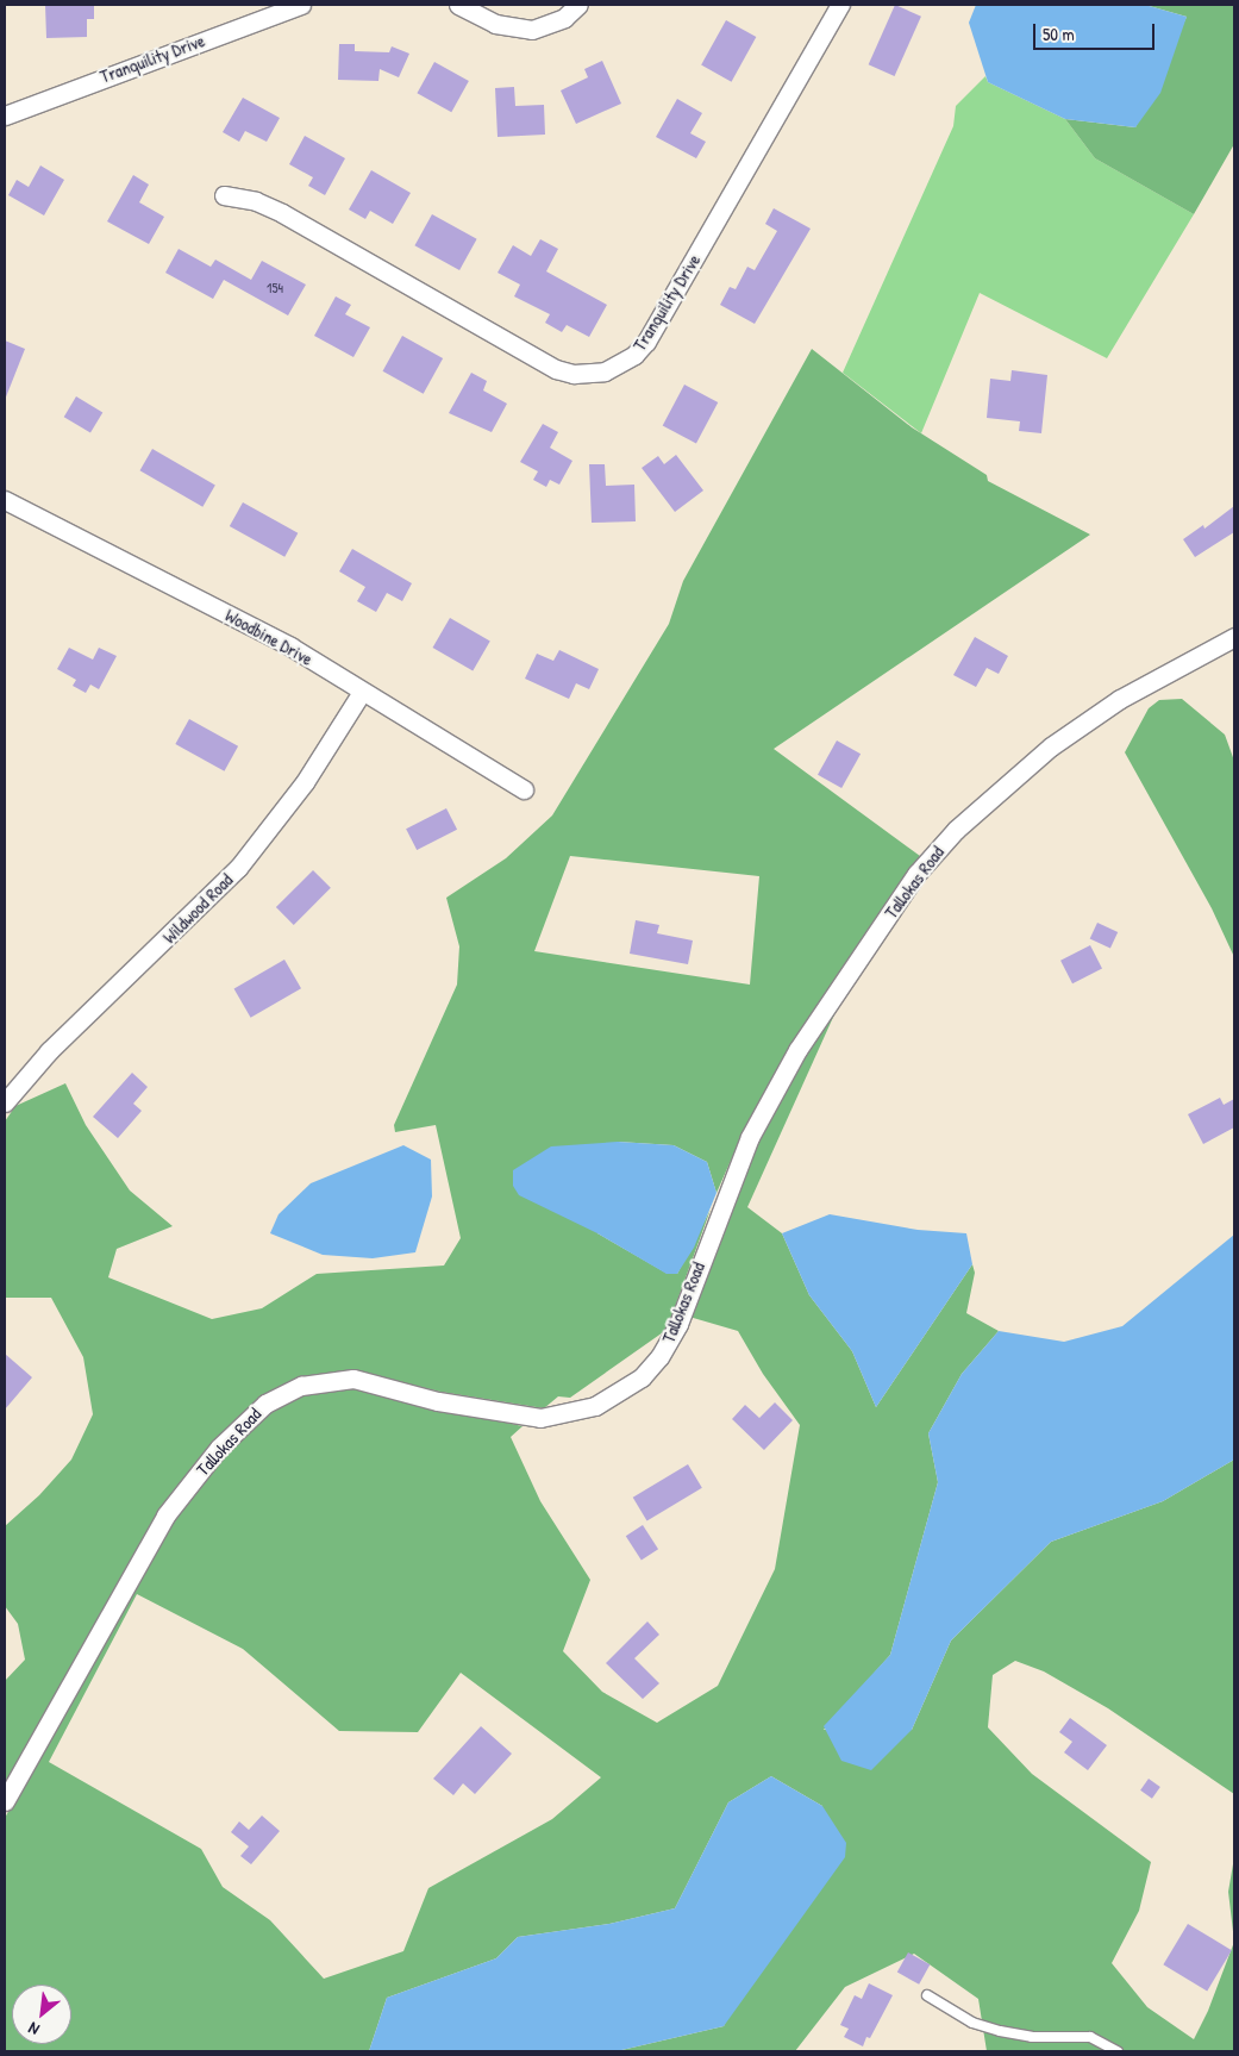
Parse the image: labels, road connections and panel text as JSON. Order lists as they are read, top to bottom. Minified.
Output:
{"streets":{"street":["Tranquility Drive","Woodbine Drive","Tallokas Road","Wildwood Road"]},"crossings":[["Woodbine Drive","Wildwood Road"]],"house_numbers":["154"],"scale_bar":"50 m","north":"bottom left"}
